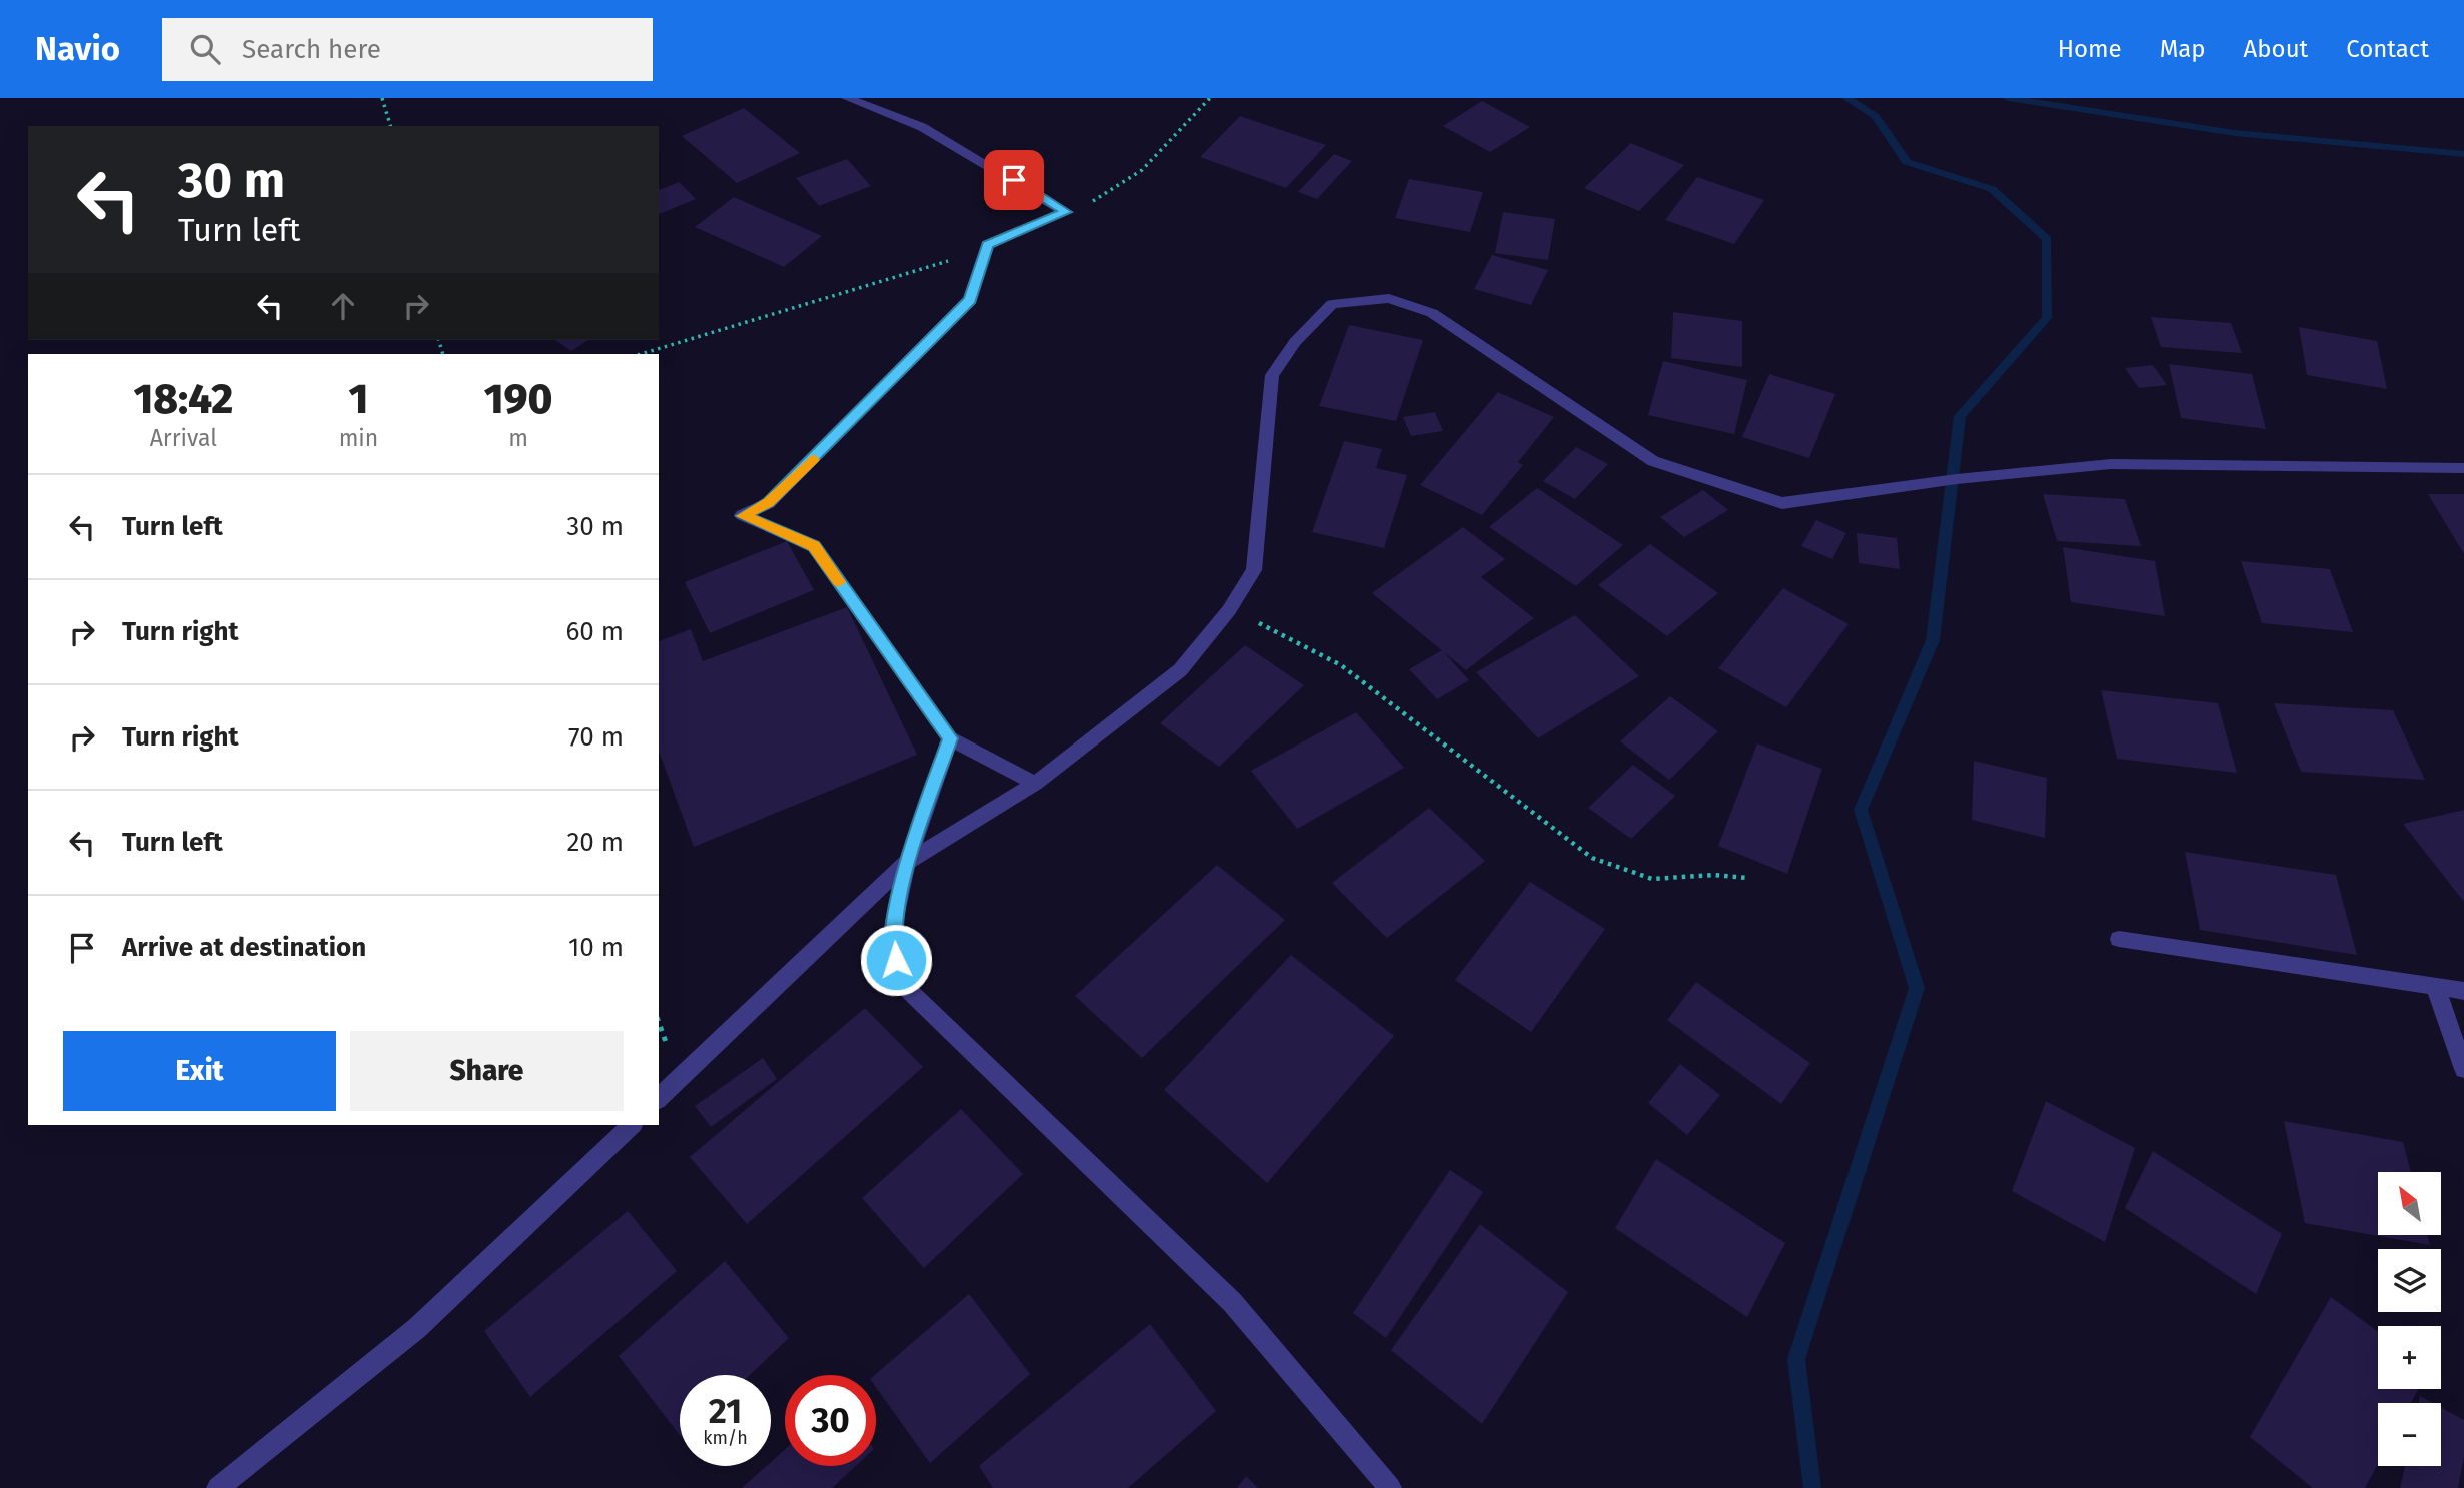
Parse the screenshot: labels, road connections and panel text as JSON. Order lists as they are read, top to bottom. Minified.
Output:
{"north":"top left","page":{"header":"Navio","search":"Search here","nav":["Home","Map","About","Contact"],"turn":["30 m","Turn left"],"eta":["18:42","Arrival","1","min","190","m"],"list":[{"name":"Turn left","value":"30 m"},{"name":"Turn right","value":"60 m"},{"name":"Turn right","value":"70 m"},{"name":"Turn left","value":"20 m"},{"name":"Arrive at destination","value":"10 m"}],"buttons":["Exit","Share"],"map_buttons":["+","−"],"speed":"21 km/h","limit":"30"}}
